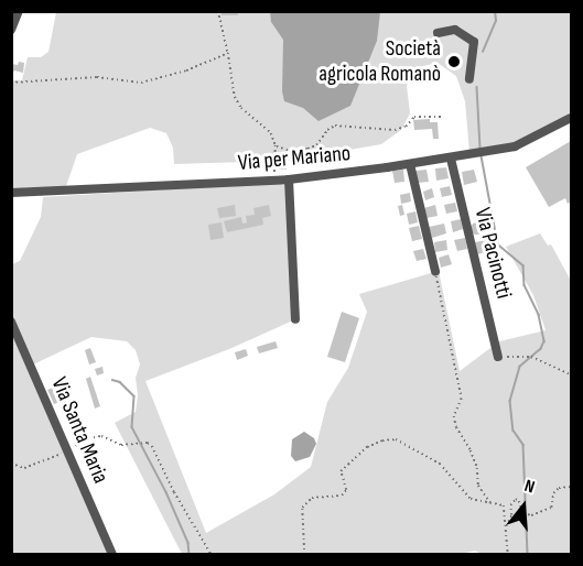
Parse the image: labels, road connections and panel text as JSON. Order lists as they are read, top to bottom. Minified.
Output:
{"streets":{"street":["Via per Mariano","Via Pacinotti","Via Santa Maria"]},"crossings":[["Via per Mariano","Via Pacinotti"]],"places":["Società agricola Romanò"],"north":"top"}
